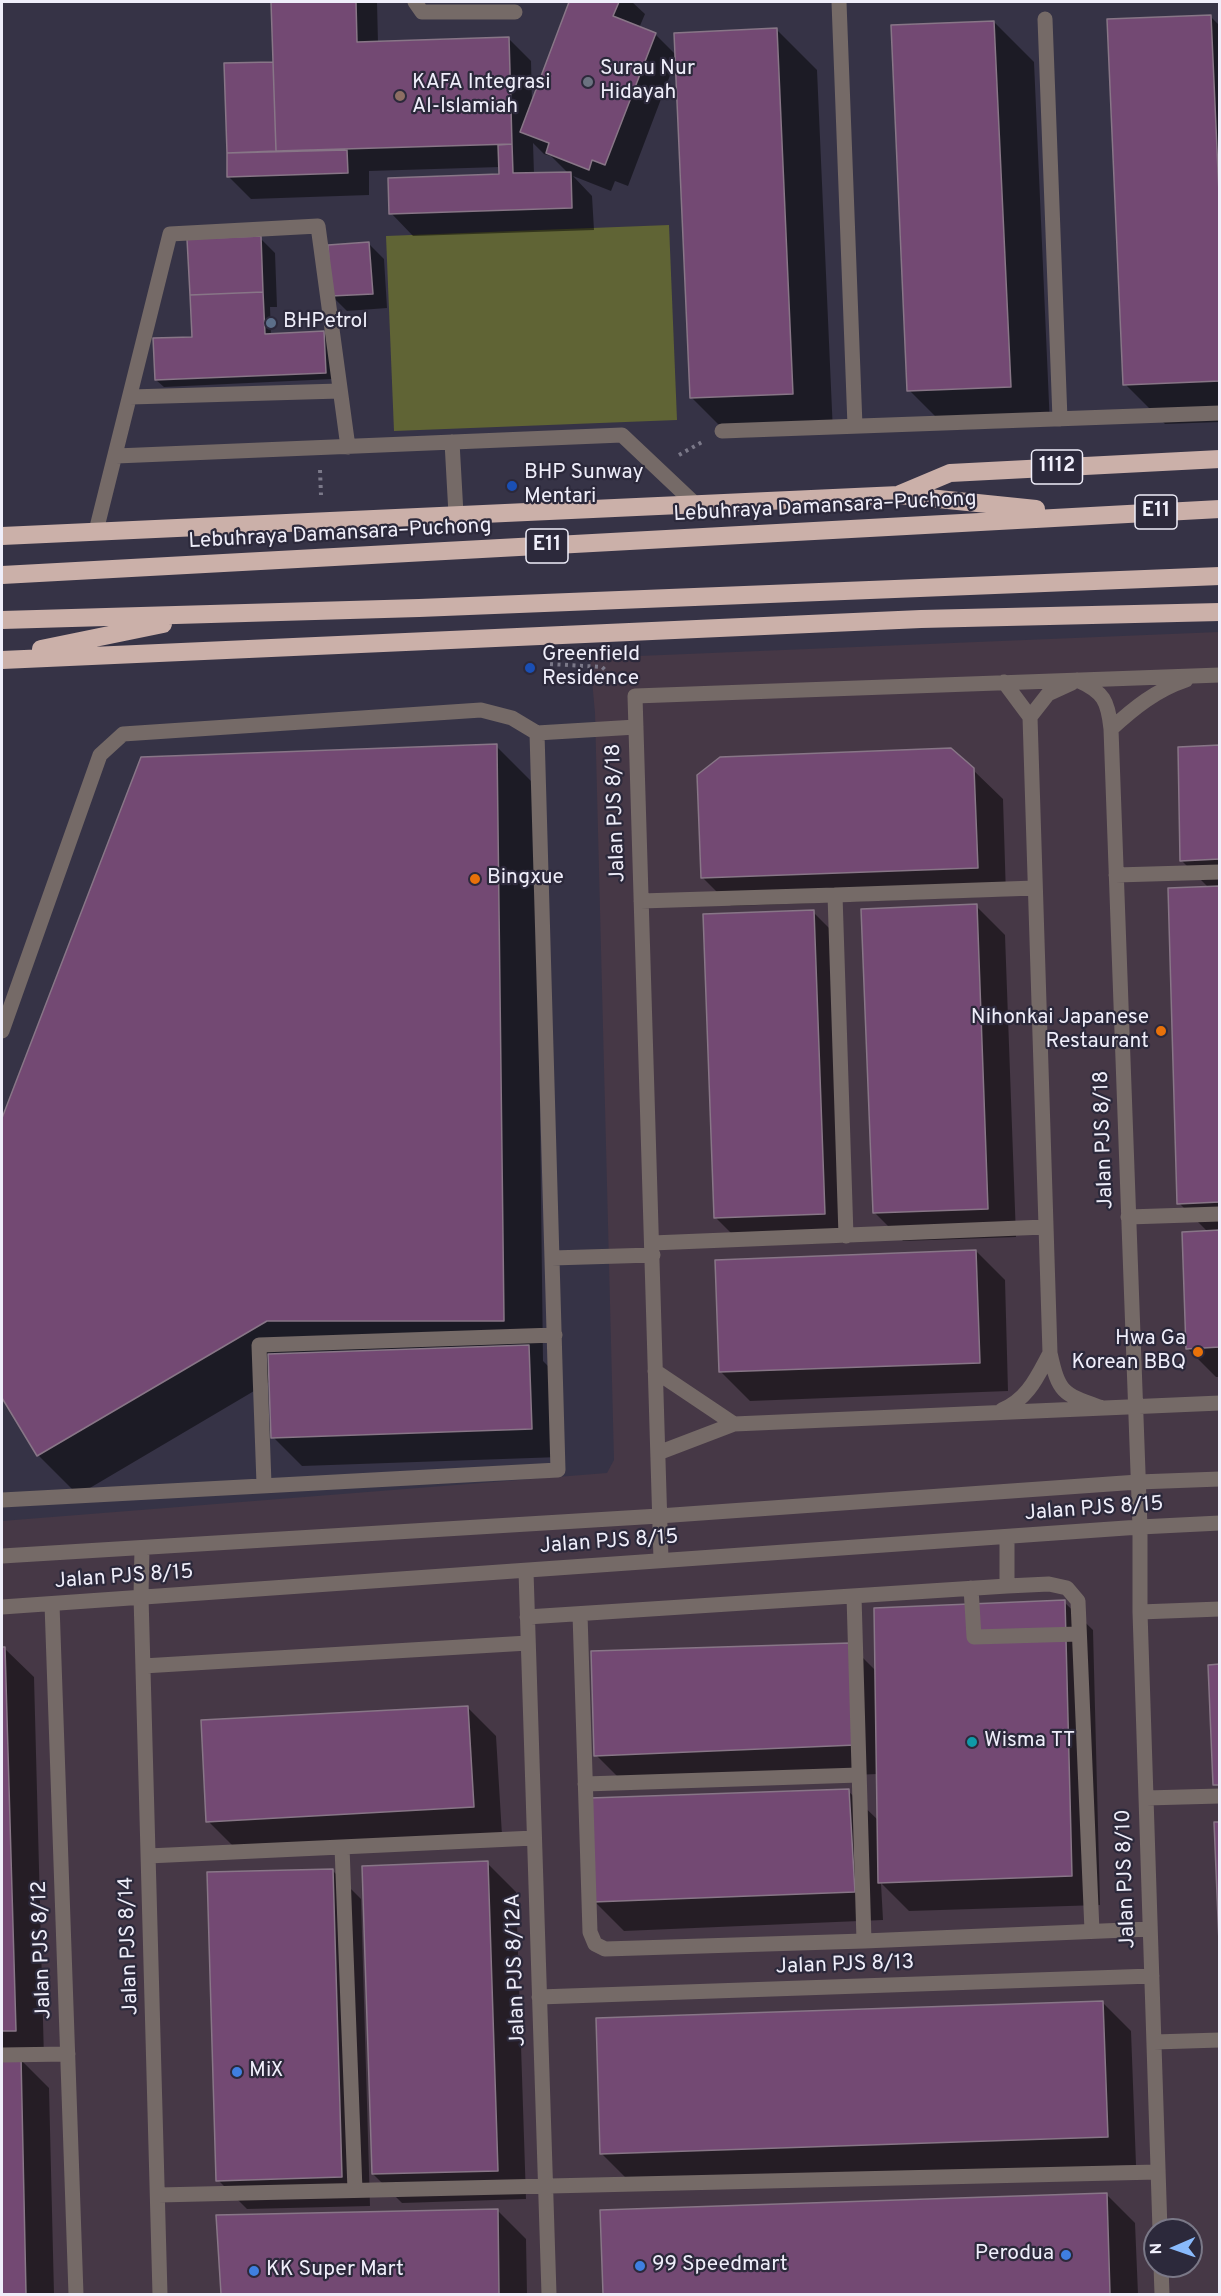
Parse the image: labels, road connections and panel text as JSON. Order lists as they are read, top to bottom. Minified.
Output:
{"streets":{"highway":["1112","Lebuhraya Damansara–Puchong","E11"],"street":["Jalan PJS 8/18","Jalan PJS 8/15","Jalan PJS 8/10","Jalan PJS 8/14","Jalan PJS 8/12","Jalan PJS 8/13","Jalan PJS 8/12A"]},"crossings":[["Jalan PJS 8/18","Jalan PJS 8/15"],["Jalan PJS 8/18","Jalan PJS 8/10"],["Jalan PJS 8/15","Jalan PJS 8/10"],["Jalan PJS 8/15","Jalan PJS 8/14"],["Jalan PJS 8/15","Jalan PJS 8/12"],["Jalan PJS 8/15","Jalan PJS 8/12A"],["Jalan PJS 8/10","Jalan PJS 8/13"],["Jalan PJS 8/13","Jalan PJS 8/12A"]],"places":["Surau Nur Hidayah","KAFA Integrasi Al-Islamiah","BHPetrol","BHP Sunway Mentari","Greenfield Residence","Bingxue","Nihonkai Japanese Restaurant","Hwa Ga Korean BBQ","Wisma TT","MiX","Perodua","99 Speedmart","KK Super Mart"],"north":"left"}
